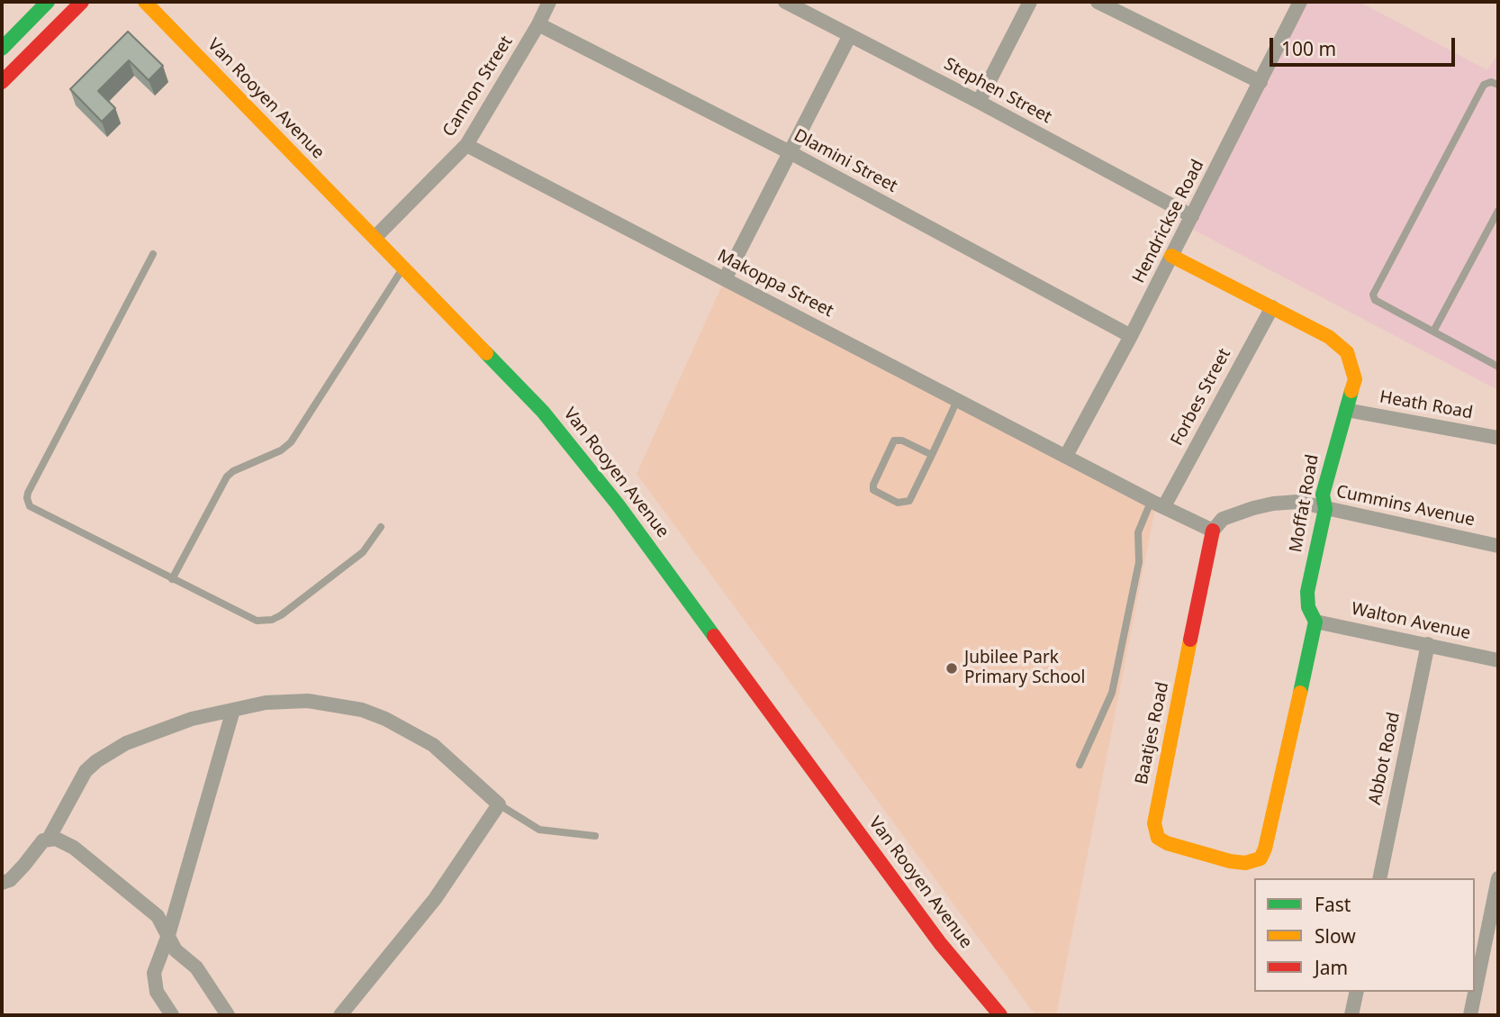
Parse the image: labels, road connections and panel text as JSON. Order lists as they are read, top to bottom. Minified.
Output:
{"streets":{"street":["Cannon Street","Stephen Street","Van Rooyen Avenue","Dlamini Street","Hendrickse Road","Makoppa Street","Forbes Street","Heath Road","Moffat Road","Cummins Avenue","Walton Avenue","Baatjes Road","Abbot Road"]},"crossings":[["Cannon Street","Van Rooyen Avenue"],["Cannon Street","Dlamini Street"],["Cannon Street","Makoppa Street"],["Stephen Street","Hendrickse Road"],["Dlamini Street","Hendrickse Road"],["Hendrickse Road","Makoppa Street"],["Hendrickse Road","Moffat Road"],["Forbes Street","Moffat Road"],["Heath Road","Moffat Road"],["Moffat Road","Cummins Avenue"],["Moffat Road","Walton Avenue"],["Moffat Road","Baatjes Road"],["Cummins Avenue","Baatjes Road"],["Walton Avenue","Abbot Road"]],"places":["Jubilee Park Primary School"],"legend":["Fast","Slow","Jam"],"scale_bar":"100 m"}
